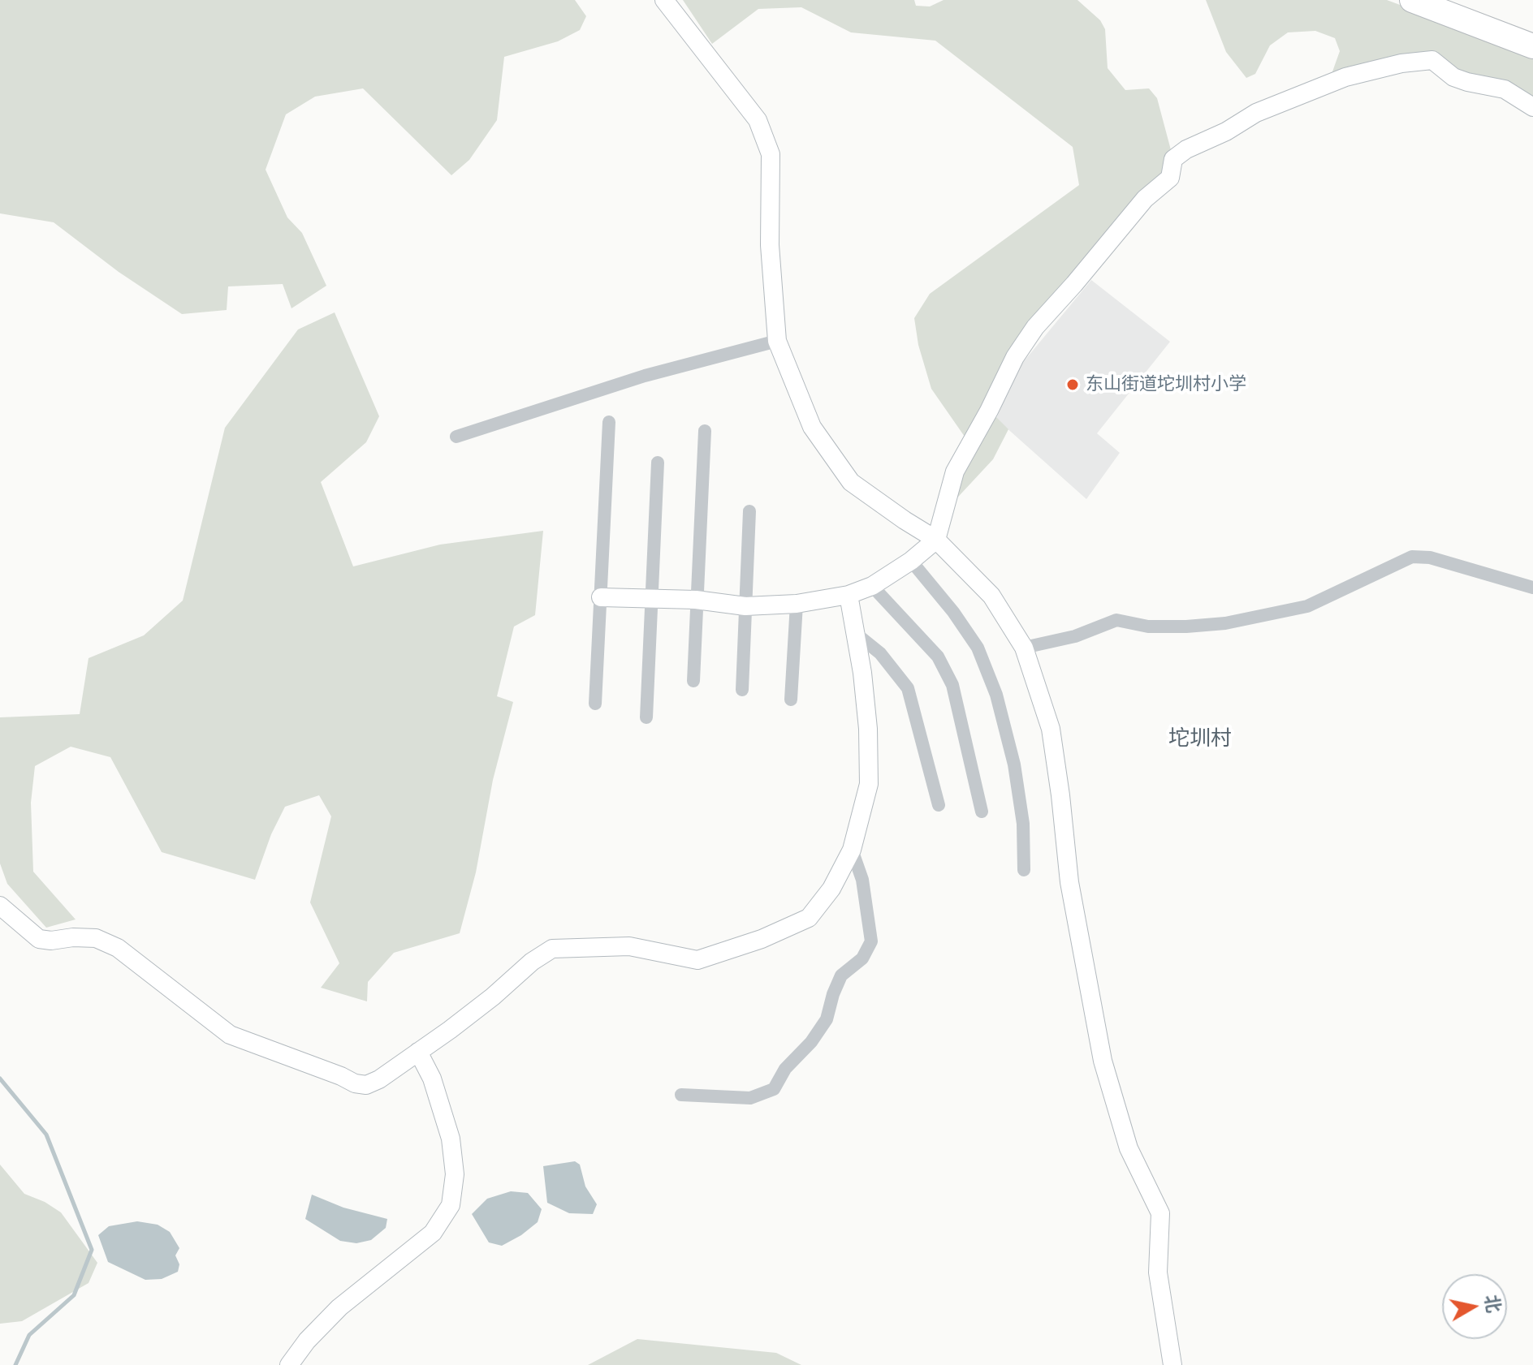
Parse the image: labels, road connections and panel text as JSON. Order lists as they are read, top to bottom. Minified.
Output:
{"districts":["坨圳村"],"places":["东山街道坨圳村小学"],"north":"right"}
